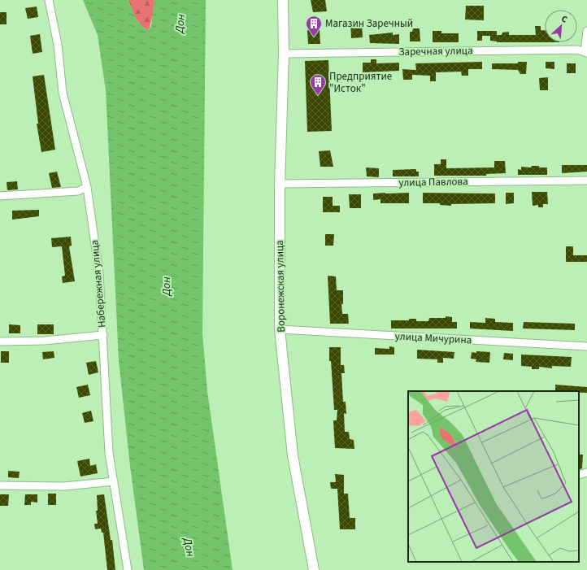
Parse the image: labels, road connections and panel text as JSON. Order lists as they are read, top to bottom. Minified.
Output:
{"streets":{"street":["Заречная улица","улица Павлова","Набережная улица","Воронежская улица","улица Мичурина"]},"crossings":[["Заречная улица","Воронежская улица"],["улица Павлова","Воронежская улица"],["Воронежская улица","улица Мичурина"]],"water":["Дон"],"places":{"building":["Магазин Заречный","Предприятие \"Исток\""]},"north":"top right"}
